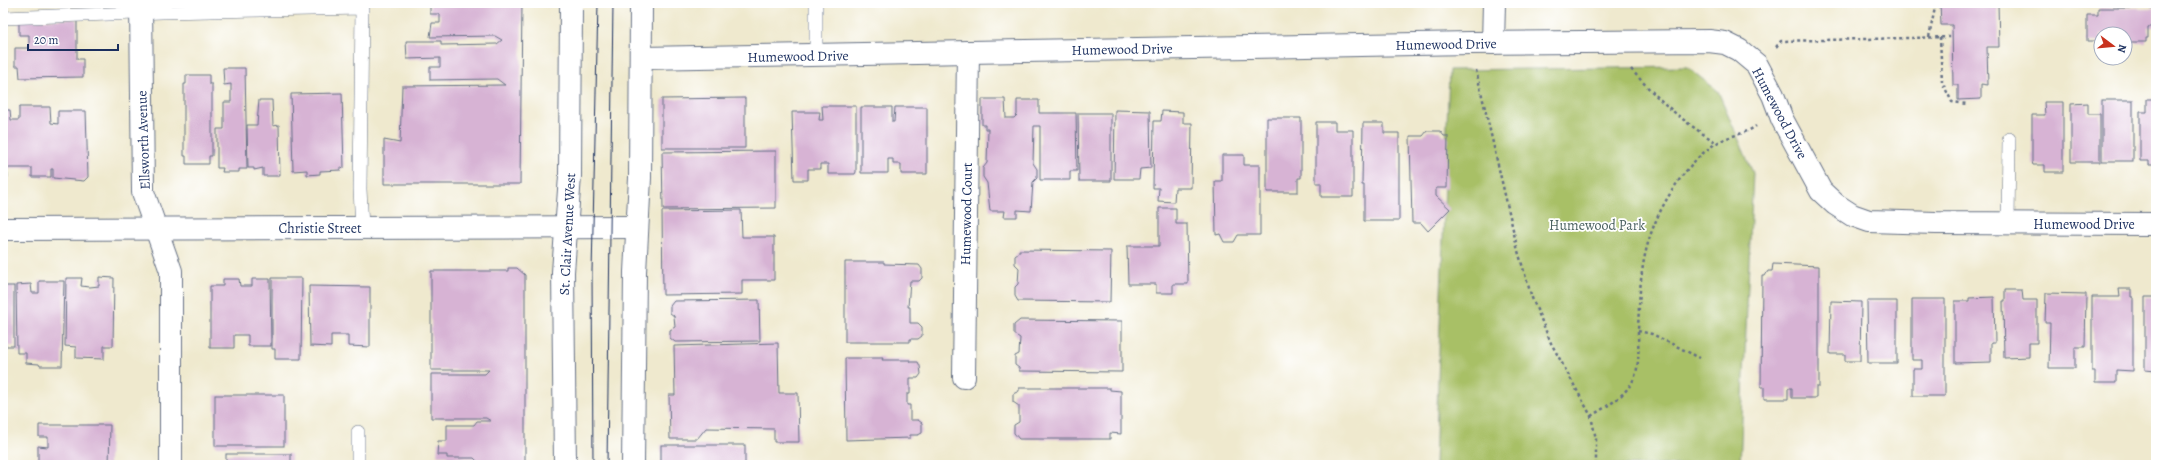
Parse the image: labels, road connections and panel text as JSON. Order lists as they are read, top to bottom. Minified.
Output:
{"streets":{"street":["Humewood Drive","Ellsworth Avenue","Humewood Court","Christie Street","St. Clair Avenue West"]},"crossings":[["Humewood Drive","Humewood Court"],["Ellsworth Avenue","Christie Street"],["Christie Street","St. Clair Avenue West"]],"parks":["Humewood Park"],"scale_bar":"20 m","north":"right"}
